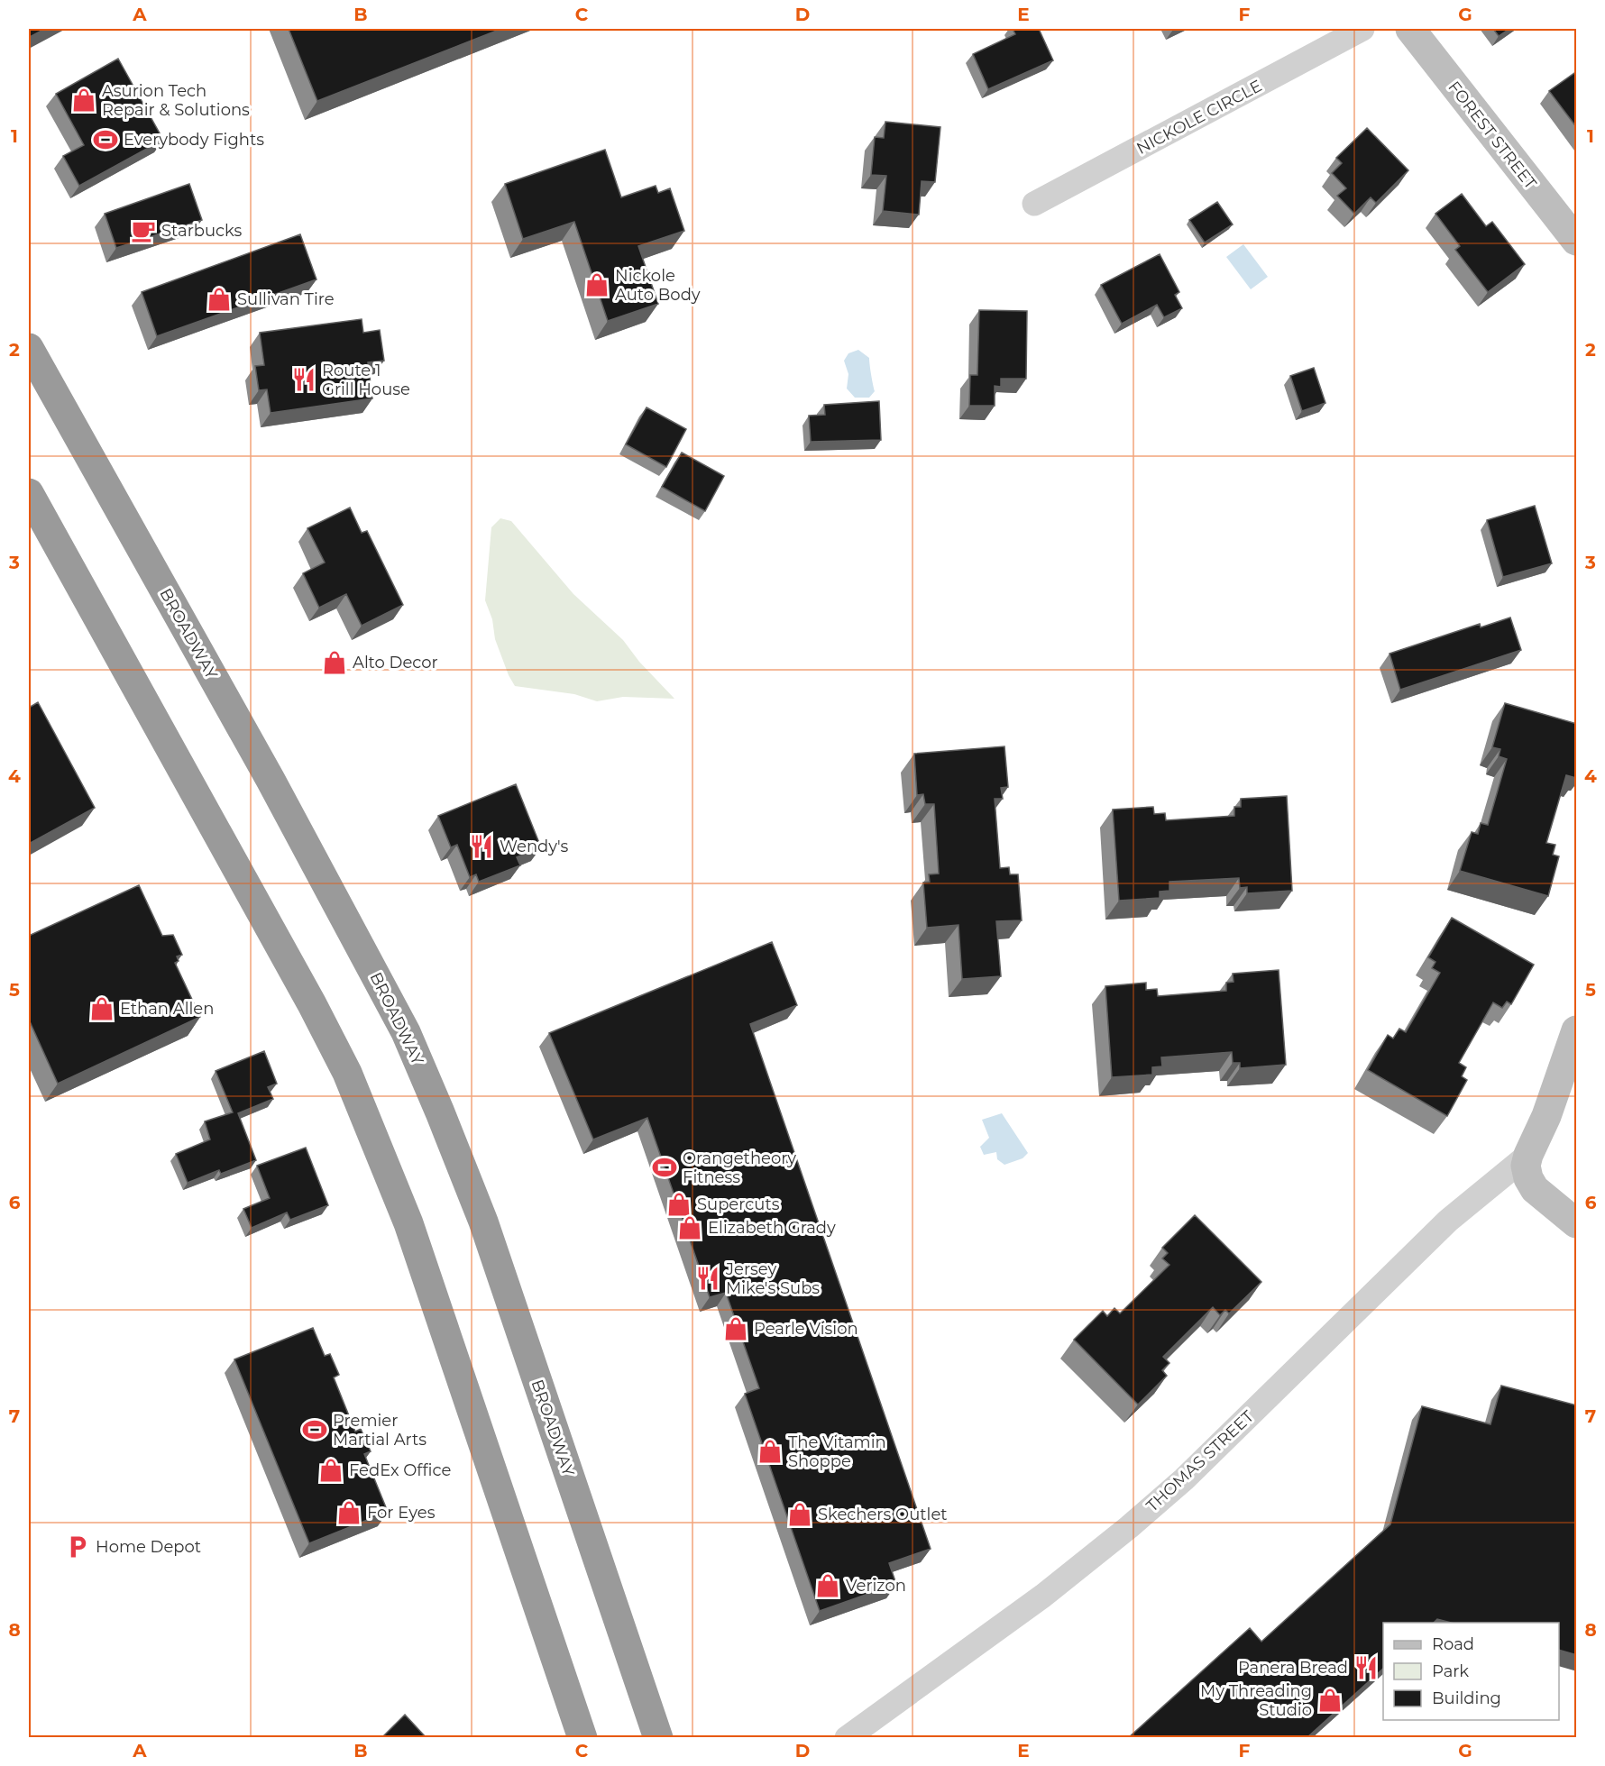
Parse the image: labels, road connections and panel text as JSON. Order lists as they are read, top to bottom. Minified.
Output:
{"streets":{"highway":["BROADWAY"],"street":["NICKOLE CIRCLE","FOREST STREET","THOMAS STREET"]},"places":{"shop":["Asurion Tech Repair & Solutions","Nickole Auto Body","Sullivan Tire","Alto Decor","Ethan Allen","Supercuts","Elizabeth Grady","Pearle Vision","The Vitamin Shoppe","FedEx Office","For Eyes","Skechers Outlet","Verizon","My Threading Studio"],"sports":["Everybody Fights","Orangetheory Fitness","Premier Martial Arts"],"cafe":["Starbucks"],"restaurant":["Route 1 Grill House","Wendy's","Jersey Mike's Subs","Panera Bread"],"parking":["Home Depot"]},"legend":["Road","Park","Building"],"grid":{"columns":["A","B","C","D","E","F","G"],"rows":["1","2","3","4","5","6","7","8"]}}
